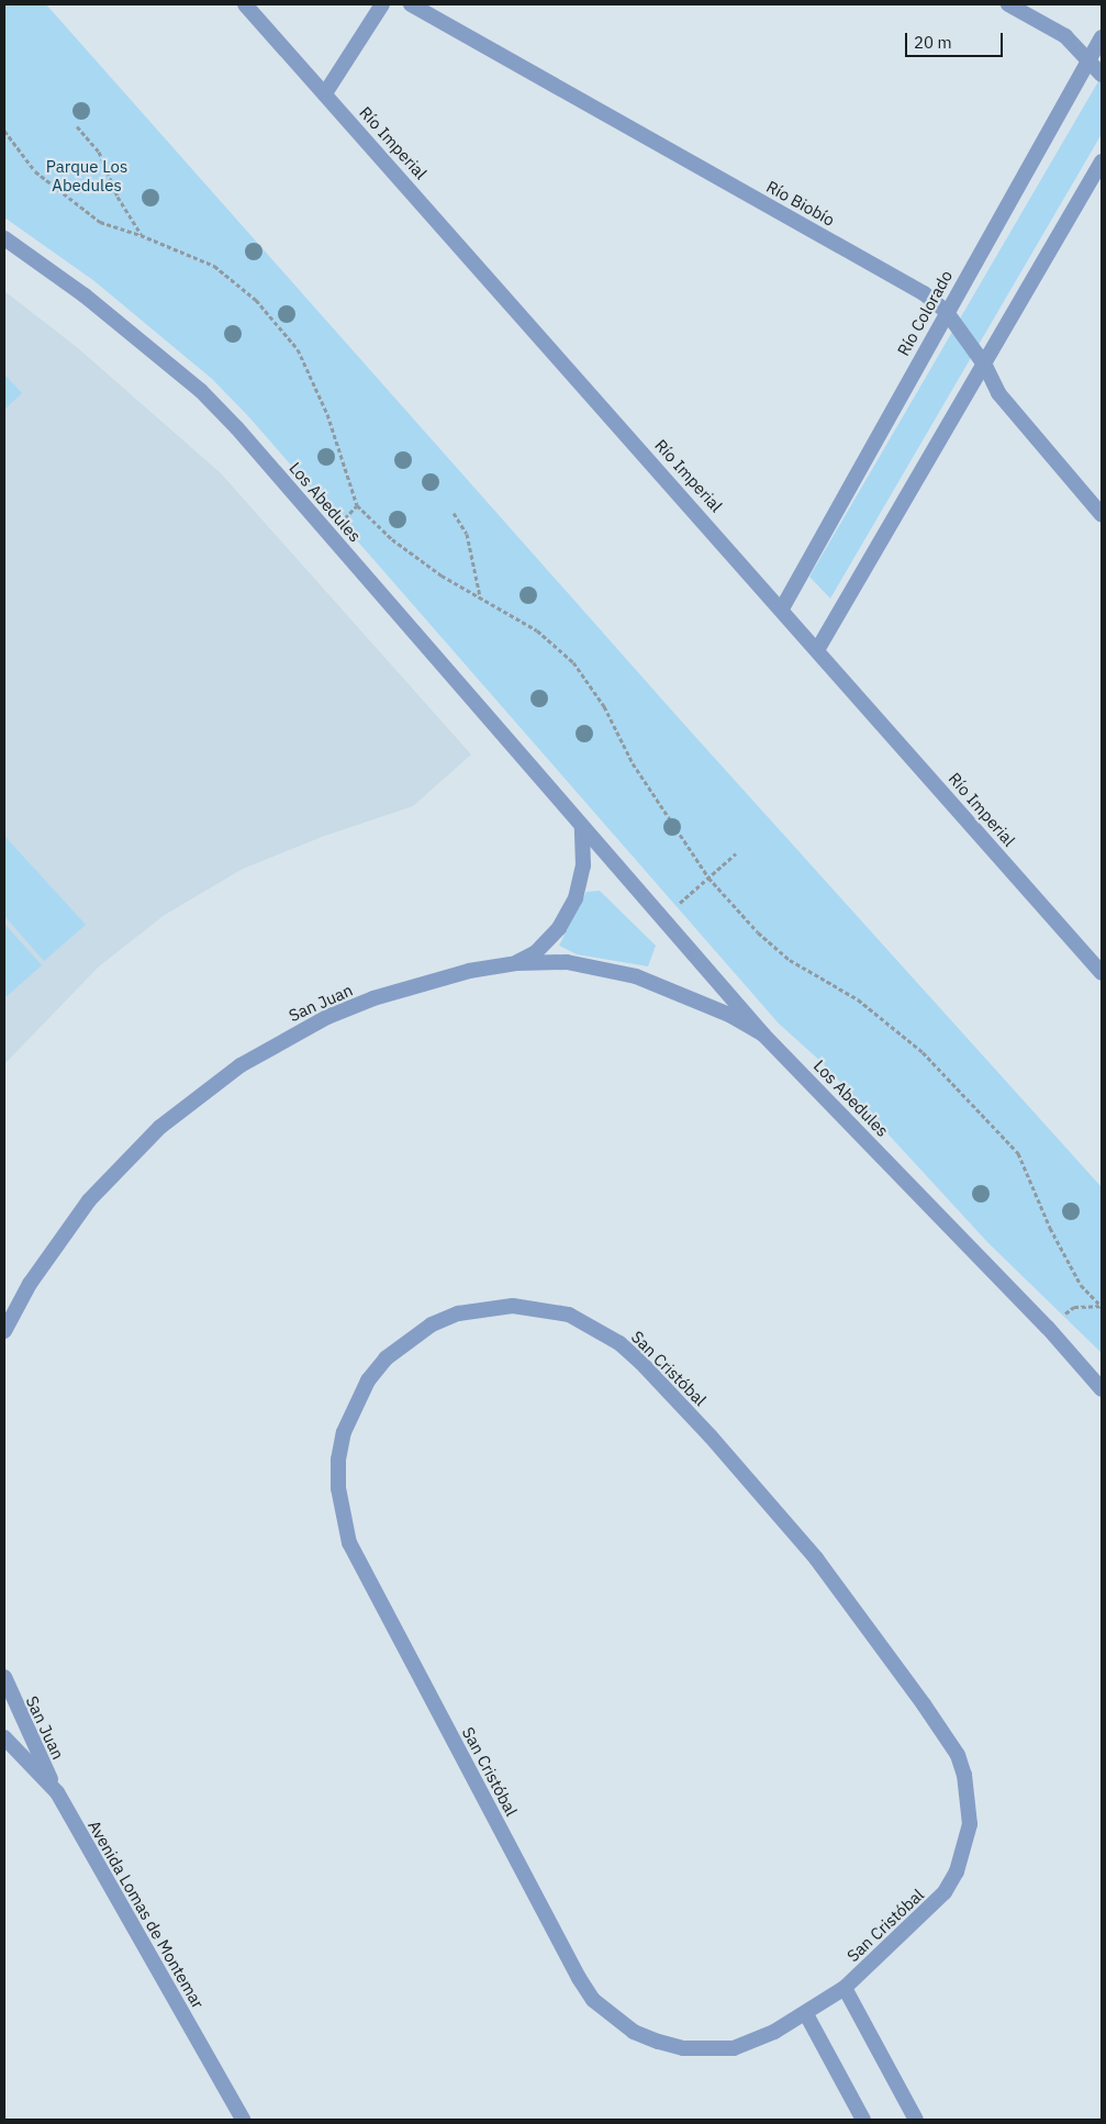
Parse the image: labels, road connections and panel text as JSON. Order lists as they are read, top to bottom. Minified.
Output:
{"streets":{"street":["Río Imperial","Río Biobío","Río Colorado","Los Abedules","San Juan","San Cristóbal","Avenida Lomas de Montemar"]},"crossings":[["Río Imperial","Río Colorado"],["Río Biobío","Río Colorado"],["Los Abedules","San Juan"],["San Juan","Avenida Lomas de Montemar"]],"parks":["Parque Los Abedules"],"scale_bar":"20 m"}
